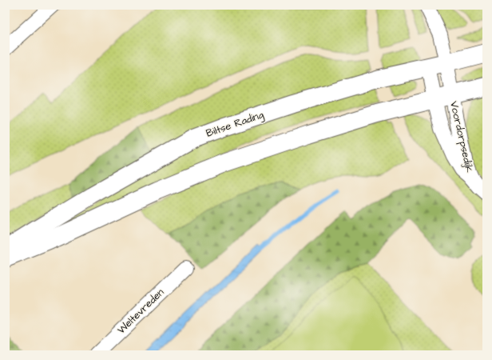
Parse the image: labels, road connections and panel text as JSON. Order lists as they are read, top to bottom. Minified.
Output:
{"streets":{"main road":["Biltse Rading"],"street":["Voordorpsedijk","Weltevreden"]},"crossings":[["Biltse Rading","Voordorpsedijk"]]}
